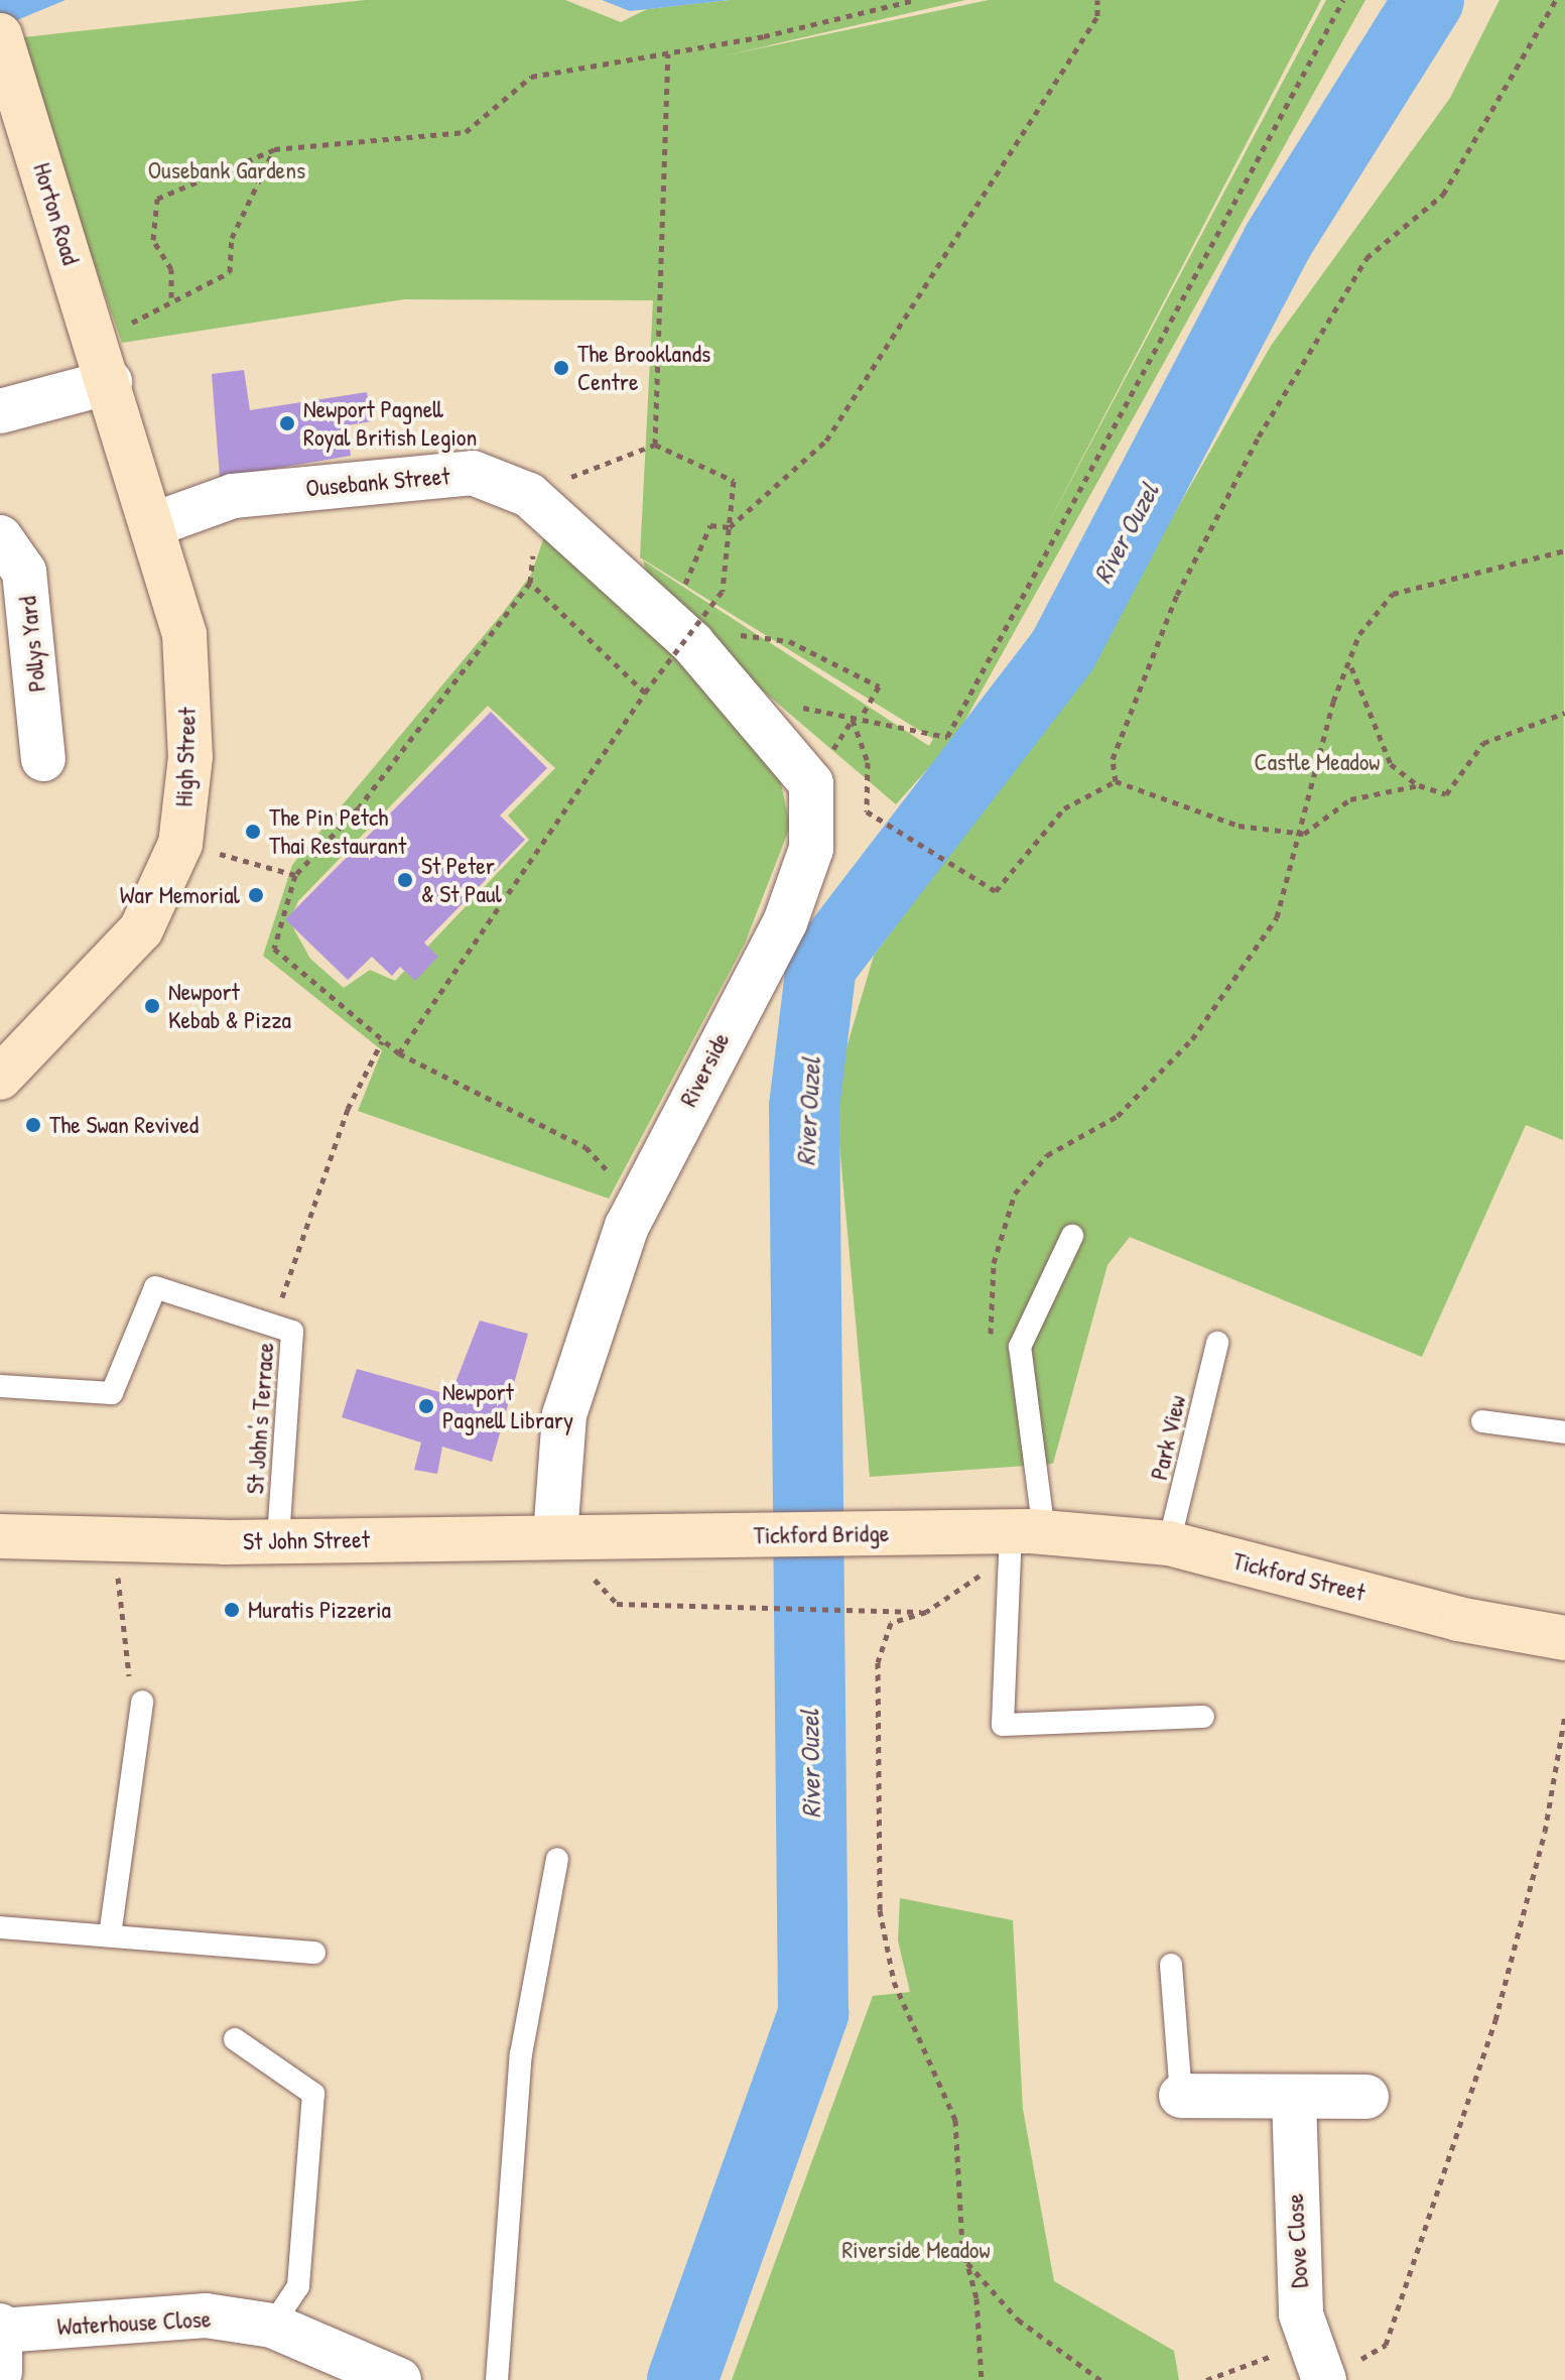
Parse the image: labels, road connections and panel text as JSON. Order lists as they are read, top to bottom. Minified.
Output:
{"streets":{"main road":["Horton Road","High Street","Tickford Bridge","St John Street","Tickford Street"],"street":["Ousebank Street","Pollys Yard","Riverside","Dove Close","Waterhouse Close"],"lane":["St John's Terrace","Park View"]},"crossings":[["Horton Road","High Street"],["Ousebank Street","High Street"],["Riverside","St John Street"],["St John's Terrace","St John Street"],["Park View","Tickford Street"],["Tickford Bridge","St John Street"],["Tickford Bridge","Tickford Street"]],"water":["River Ouzel"],"parks":["Ousebank Gardens","Castle Meadow","Riverside Meadow"],"places":["The Brooklands Centre","Newport Pagnell Royal British Legion","The Pin Petch Thai Restaurant","St Peter & St Paul","War Memorial","Newport Kebab & Pizza","The Swan Revived","Newport Pagnell Library","Muratis Pizzeria"]}
